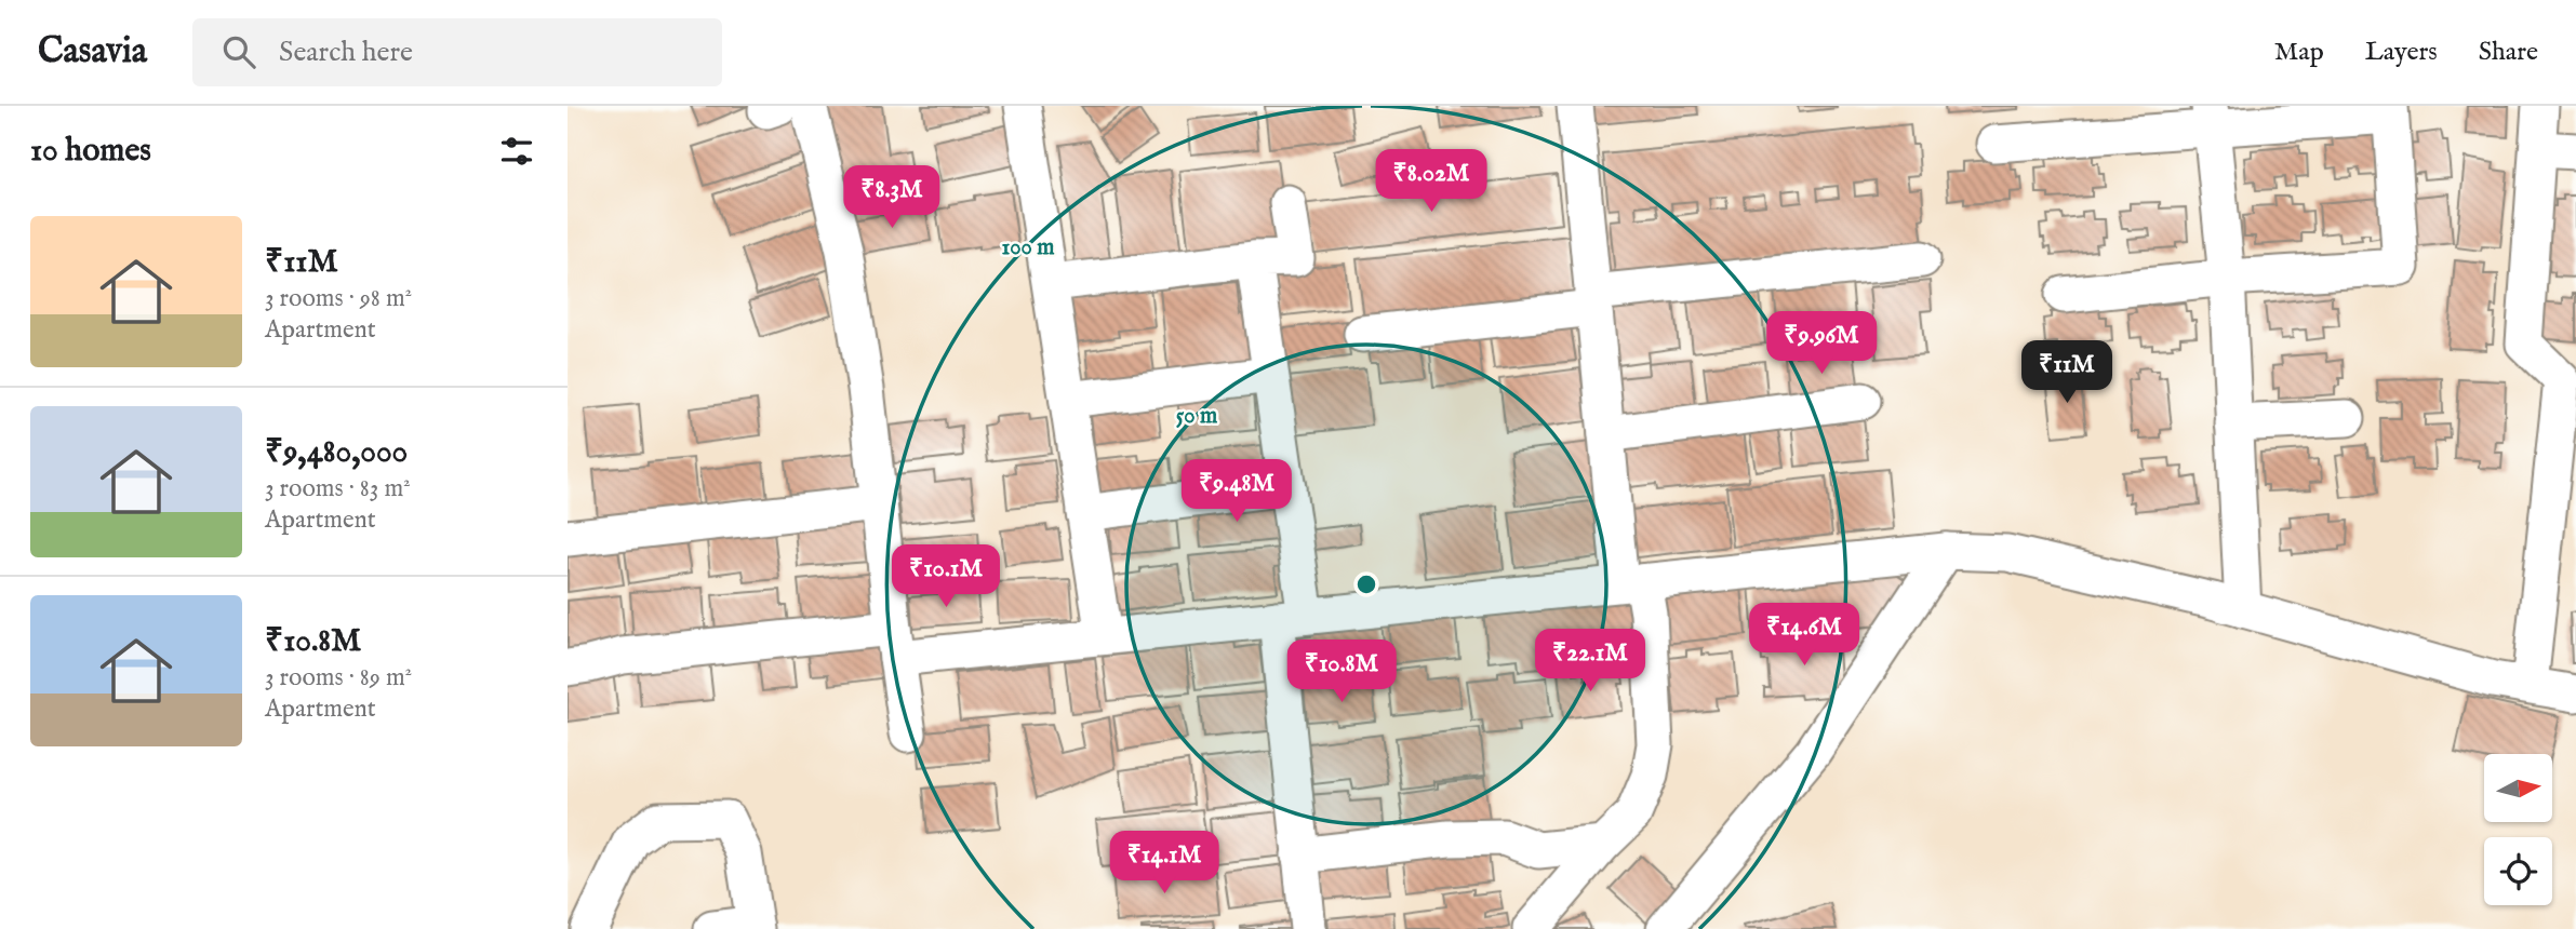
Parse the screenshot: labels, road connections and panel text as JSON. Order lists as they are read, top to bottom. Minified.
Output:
{"north":"right","page":{"header":"Casavia","search":"Search here","nav":["Map","Layers","Share"],"heading":"10 homes","price":["₹8.02M","₹8.3M","₹9.96M","₹11M","₹9.48M","₹10.1M","₹14.6M","₹22.1M","₹10.8M","₹14.1M"],"list":[{"name":"₹11M","note":"3 rooms · 98 m² · Apartment"},{"name":"₹9,480,000","note":"3 rooms · 83 m² · Apartment"},{"name":"₹10.8M","note":"3 rooms · 89 m² · Apartment"}]},"rings":["100 m","50 m"]}
